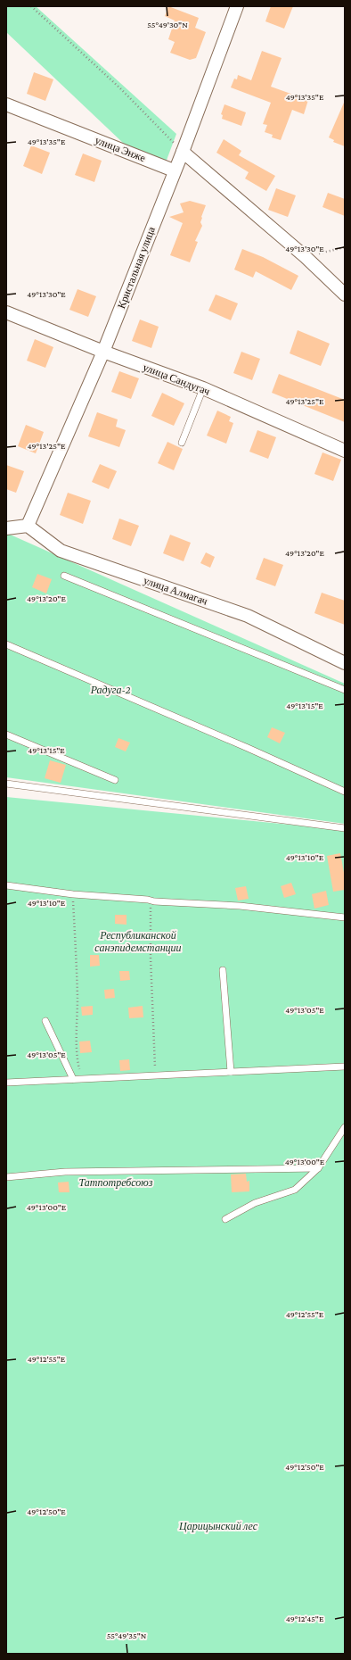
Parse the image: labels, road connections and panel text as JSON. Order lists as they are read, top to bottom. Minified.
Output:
{"streets":{"street":["улица Энже","Кристальная улица","улица Сандугач","улица Алмагач"]},"crossings":[["улица Энже","Кристальная улица"],["Кристальная улица","улица Сандугач"],["Кристальная улица","улица Алмагач"]],"parks":["Радуга-2","Республиканской санэпидемстанции","Татпотребсоюз","Царицынский лес"],"coordinates":["55°49'30\"N","49°13'35\"E","49°13'30\"E","49°13'25\"E","49°13'20\"E","49°13'15\"E","49°13'10\"E","49°13'05\"E","49°13'00\"E","49°12'55\"E","49°12'50\"E","49°12'45\"E","55°49'35\"N"]}
